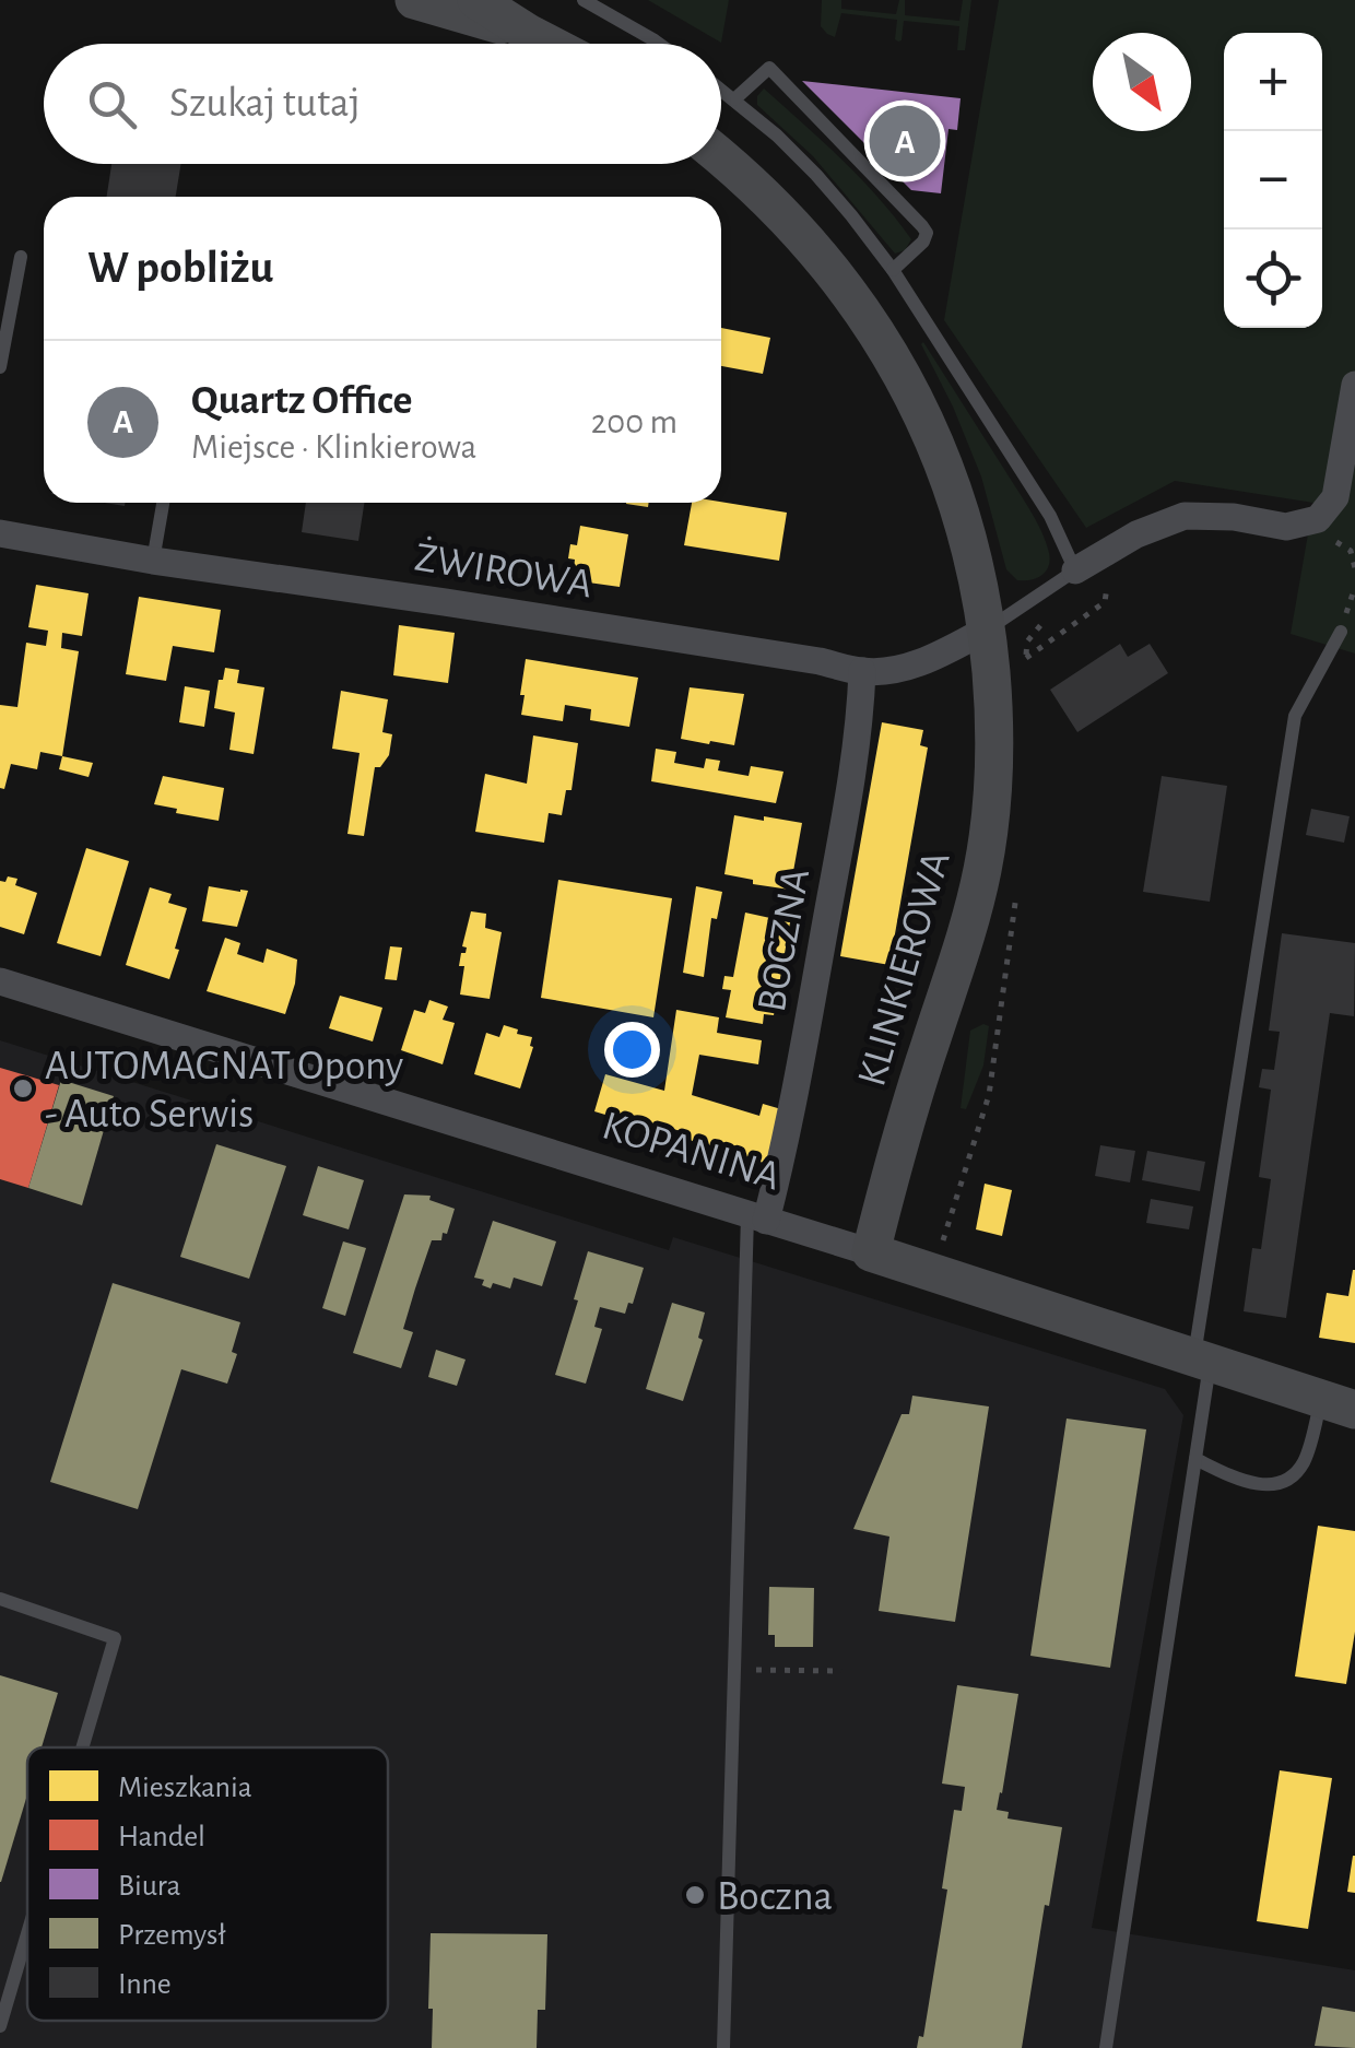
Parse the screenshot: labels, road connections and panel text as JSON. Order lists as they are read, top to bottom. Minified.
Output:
{"streets":{"street":["ŻWIROWA","BOCZNA","KLINKIEROWA","KOPANINA"]},"crossings":[["ŻWIROWA","BOCZNA"],["ŻWIROWA","KLINKIEROWA"],["BOCZNA","KOPANINA"],["KLINKIEROWA","KOPANINA"]],"places":["AUTOMAGNAT Opony - Auto Serwis","Boczna"],"legend":["Mieszkania","Handel","Biura","Przemysł","Inne"],"north":"bottom right","page":{"map_buttons":["+","−"],"search":"Szukaj tutaj","pins":"A","heading":"W pobliżu","list":[{"mark":"A","name":"Quartz Office","note":"Miejsce · Klinkierowa","value":"200 m"}]}}
